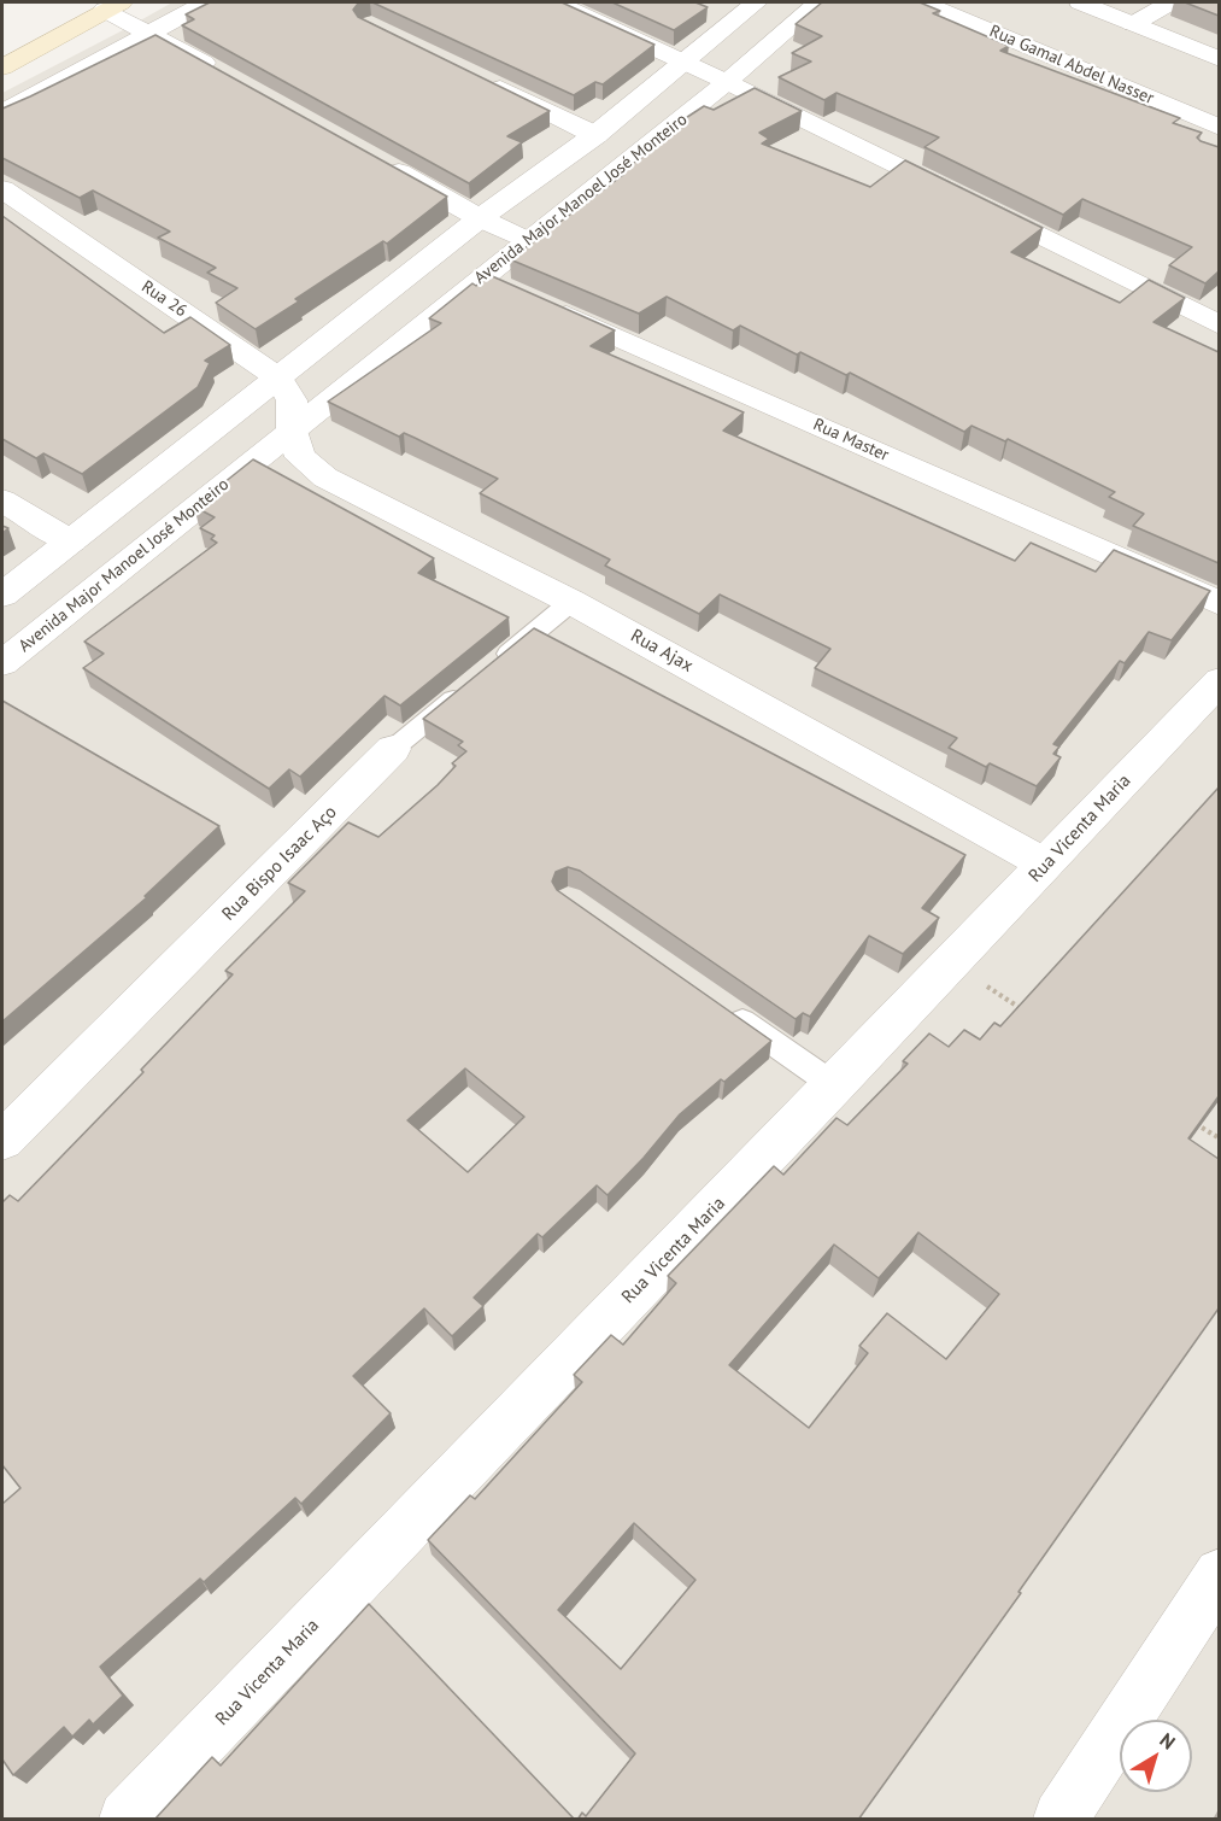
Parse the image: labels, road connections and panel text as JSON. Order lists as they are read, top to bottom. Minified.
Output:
{"streets":{"street":["Rua Gamal Abdel Nasser","Avenida Major Manoel José Monteiro","Rua 26","Rua Master","Rua Ajax","Rua Vicenta Maria","Rua Bispo Isaac Aço"]},"crossings":[["Avenida Major Manoel José Monteiro","Rua Master"],["Avenida Major Manoel José Monteiro","Rua Ajax"],["Rua Ajax","Rua Vicenta Maria"]],"north":"top right"}
